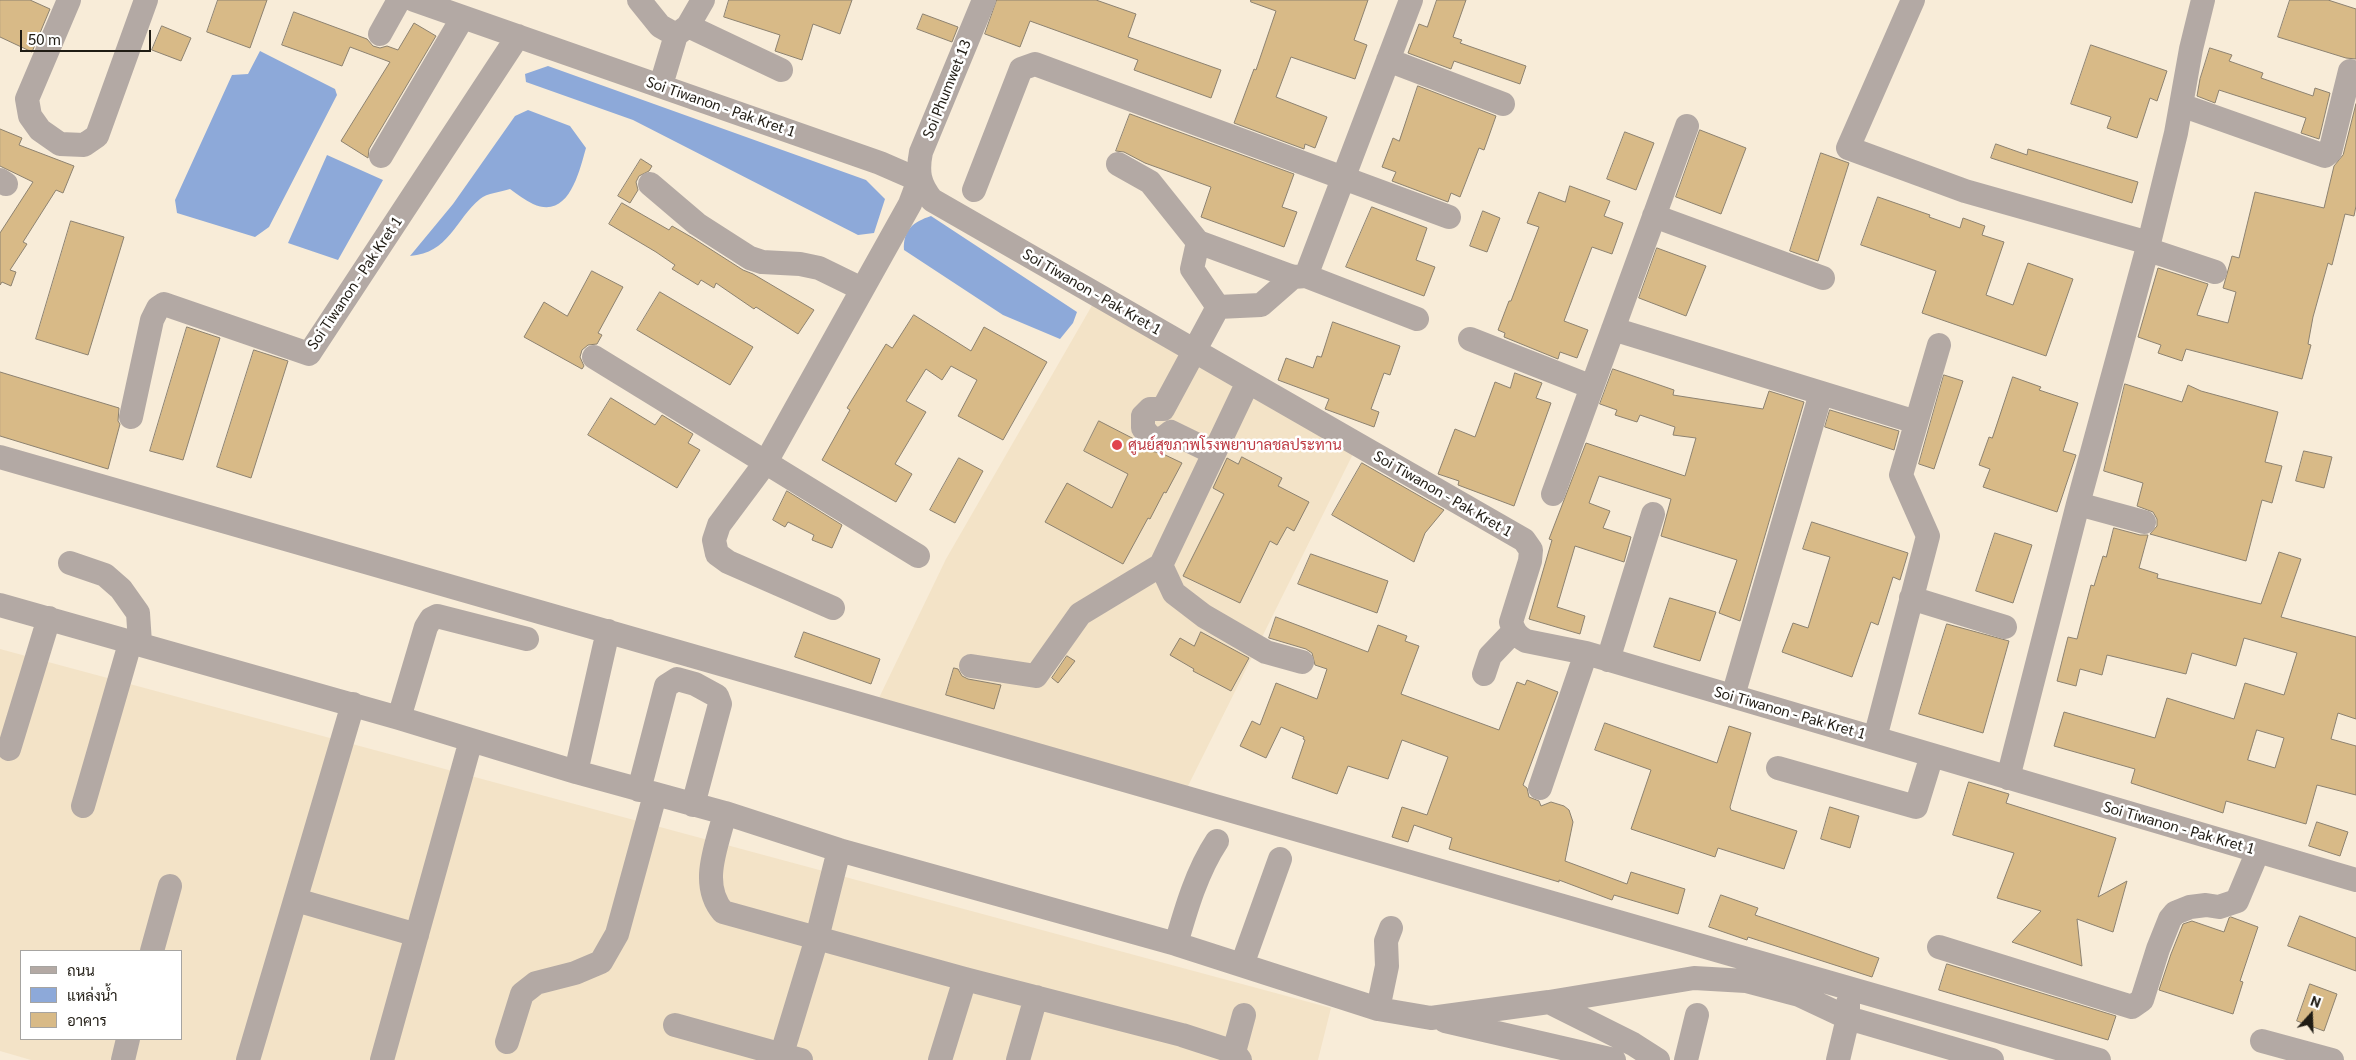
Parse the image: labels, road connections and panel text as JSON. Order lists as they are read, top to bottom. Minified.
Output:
{"streets":{"street":["Soi Phumwet 13","Soi Tiwanon - Pak Kret 1"]},"crossings":[["Soi Phumwet 13","Soi Tiwanon - Pak Kret 1"]],"places":["ศูนย์สุขภาพโรงพยาบาลชลประทาน"],"legend":["ถนน","แหล่งน้ำ","อาคาร"],"scale_bar":"50 m","north":"top"}
